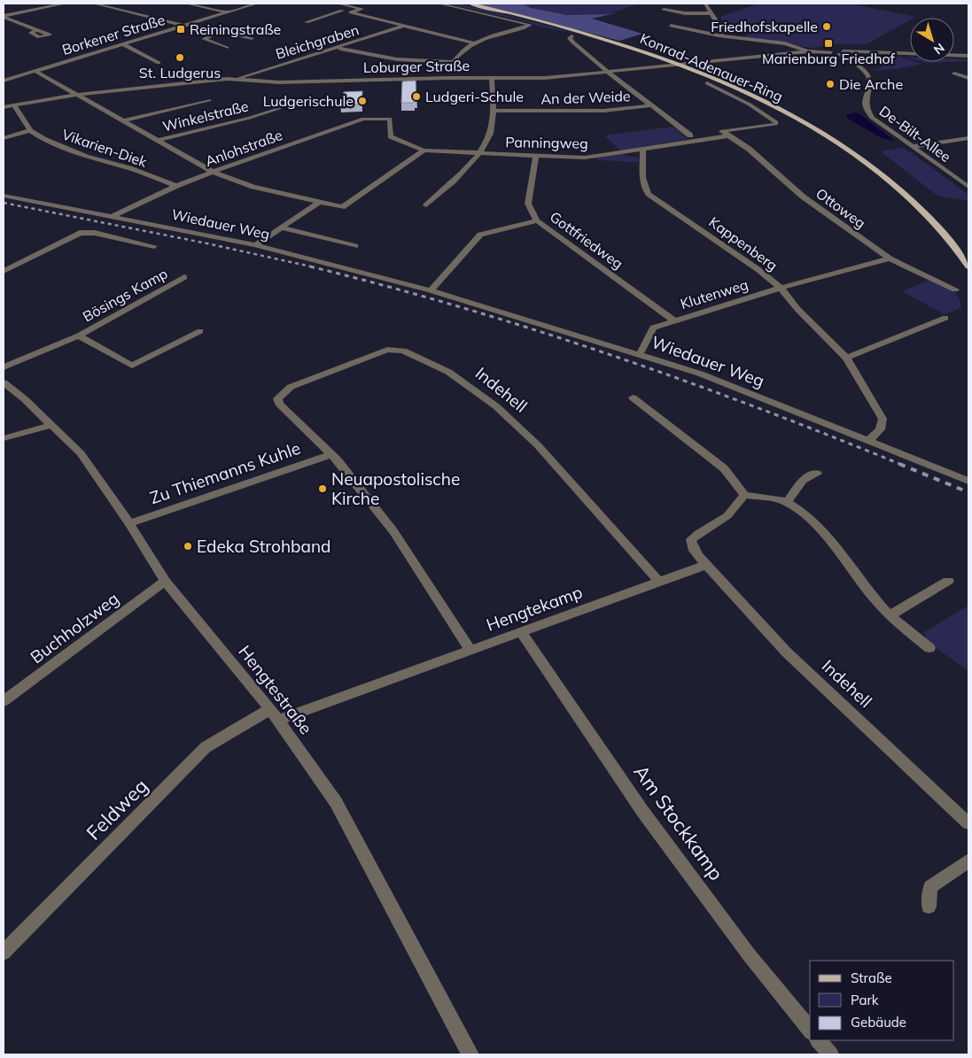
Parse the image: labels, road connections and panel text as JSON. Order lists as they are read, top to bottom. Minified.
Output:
{"streets":{"main road":["Konrad-Adenauer-Ring"],"street":["Borkener Straße","Bleichgraben","Loburger Straße","An der Weide","Winkelstraße","De-Bilt-Allee","Panningweg","Vikarien-Diek","Anlohstraße","Ottoweg","Wiedauer Weg","Gottfriedweg","Kappenberg","Klutenweg","Bösings Kamp","Indehell","Zu Thiemanns Kuhle","Hengtekamp","Buchholzweg","Hengtestraße","Feldweg","Am Stockkamp"]},"crossings":[["Bleichgraben","Loburger Straße"],["Loburger Straße","Konrad-Adenauer-Ring"],["Loburger Straße","De-Bilt-Allee"],["Loburger Straße","Vikarien-Diek"],["Panningweg","Anlohstraße"],["Panningweg","Ottoweg"],["Panningweg","Gottfriedweg"],["Panningweg","Kappenberg"],["Vikarien-Diek","Anlohstraße"],["Anlohstraße","Wiedauer Weg"],["Ottoweg","Klutenweg"],["Wiedauer Weg","Kappenberg"],["Wiedauer Weg","Klutenweg"],["Gottfriedweg","Klutenweg"],["Kappenberg","Klutenweg"],["Indehell","Zu Thiemanns Kuhle"],["Indehell","Hengtekamp"],["Zu Thiemanns Kuhle","Hengtestraße"],["Hengtekamp","Hengtestraße"],["Hengtekamp","Feldweg"],["Hengtekamp","Am Stockkamp"],["Buchholzweg","Hengtestraße"],["Hengtestraße","Feldweg"]],"places":{"other":["Friedhofskapelle","St. Ludgerus","Die Arche","Ludgeri-Schule","Ludgerischule","Neuapostolische Kirche","Edeka Strohband"],"transit":["Reiningstraße","Marienburg Friedhof"]},"legend":["Straße","Park","Gebäude"],"north":"bottom right"}
